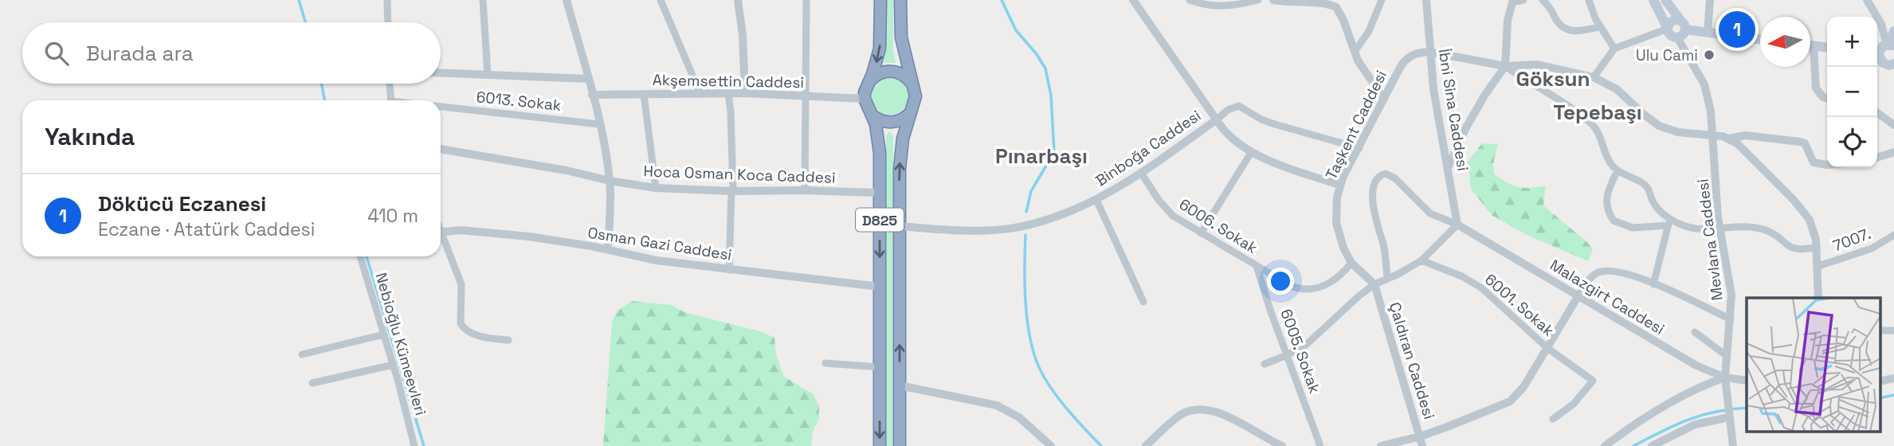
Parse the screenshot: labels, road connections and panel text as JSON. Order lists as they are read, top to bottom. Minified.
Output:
{"streets":{"highway":["D825"],"street":["Akşemsettin Caddesi","6013. Sokak","İbni Sina Caddesi","Taşkent Caddesi","Binboğa Caddesi","Hoca Osman Koca Caddesi","6006. Sokak","Mevlana Caddesi","7007.","Osman Gazi Caddesi","Malazgirt Caddesi","6001. Sokak","Nebioğlu Kümeevleri","6005. Sokak","Çaldıran Caddesi"]},"crossings":[["Akşemsettin Caddesi","D825"],["İbni Sina Caddesi","Taşkent Caddesi"],["İbni Sina Caddesi","Malazgirt Caddesi"],["Taşkent Caddesi","6006. Sokak"],["Taşkent Caddesi","Çaldıran Caddesi"],["Binboğa Caddesi","D825"],["Binboğa Caddesi","6006. Sokak"],["Hoca Osman Koca Caddesi","D825"],["D825","Osman Gazi Caddesi"],["6006. Sokak","6005. Sokak"],["Mevlana Caddesi","Malazgirt Caddesi"]],"districts":["Göksun","Tepebaşı","Pınarbaşı"],"places":["Ulu Cami"],"north":"left","page":{"pins":"1","map_buttons":["+","−"],"search":"Burada ara","heading":"Yakında","list":[{"mark":"1","name":"Dökücü Eczanesi","note":"Eczane · Atatürk Caddesi","value":"410 m"}]}}
